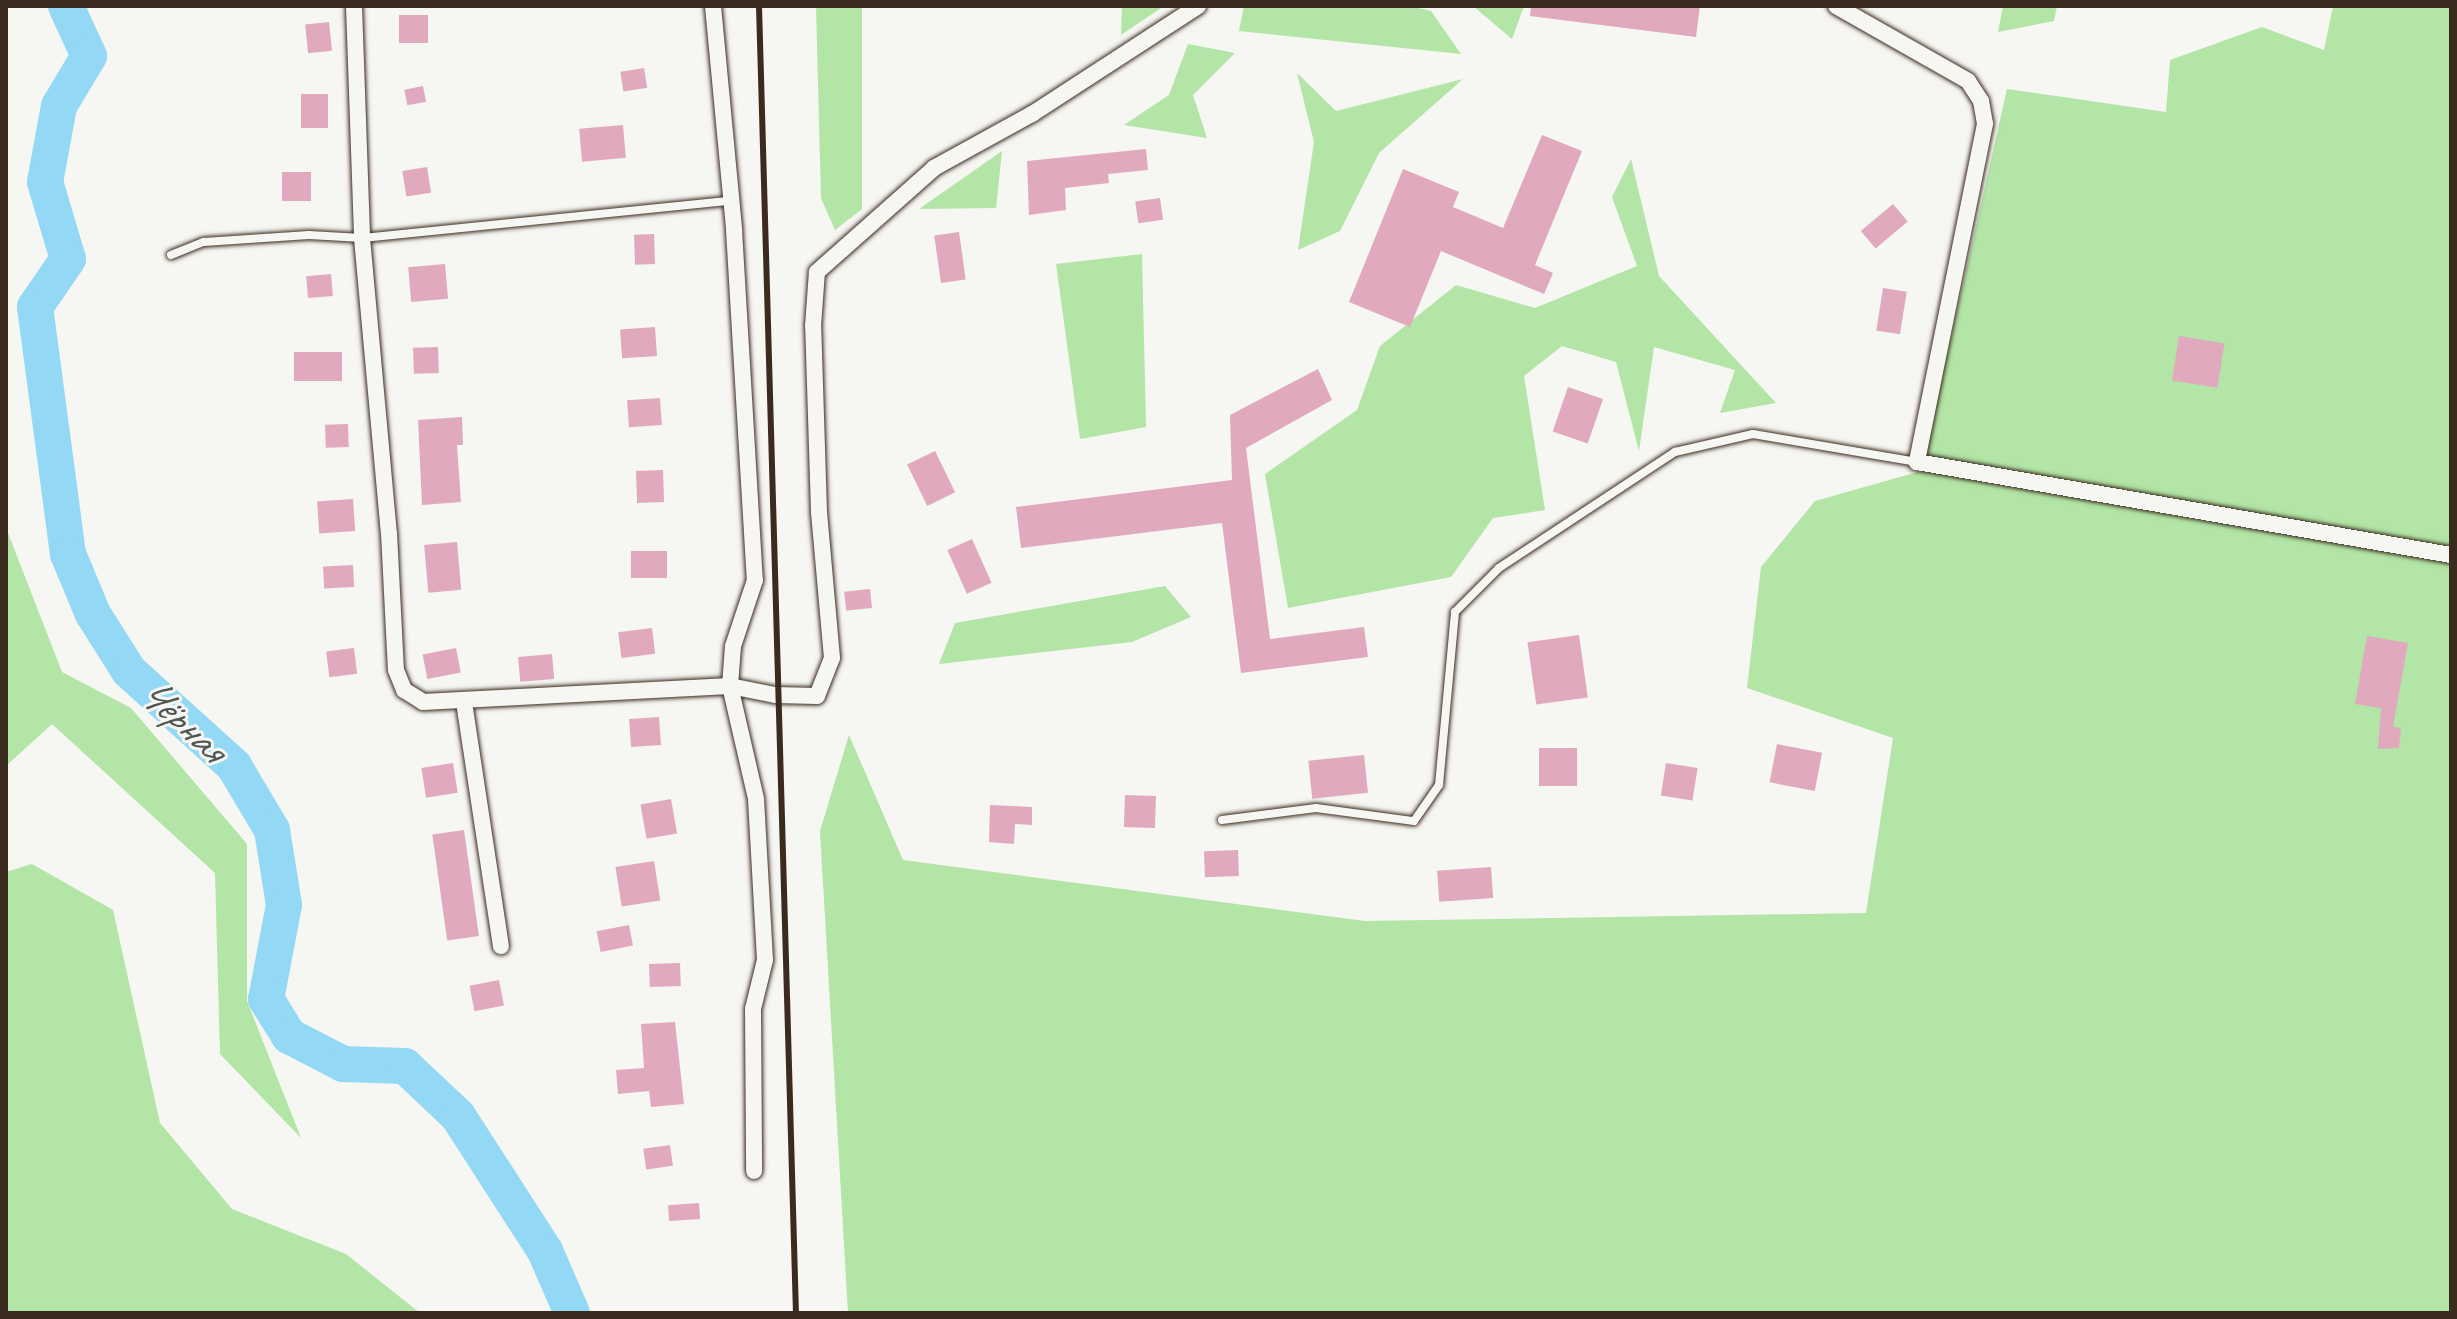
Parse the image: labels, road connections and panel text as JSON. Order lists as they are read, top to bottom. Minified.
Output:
{"water":["Чёрная"]}
